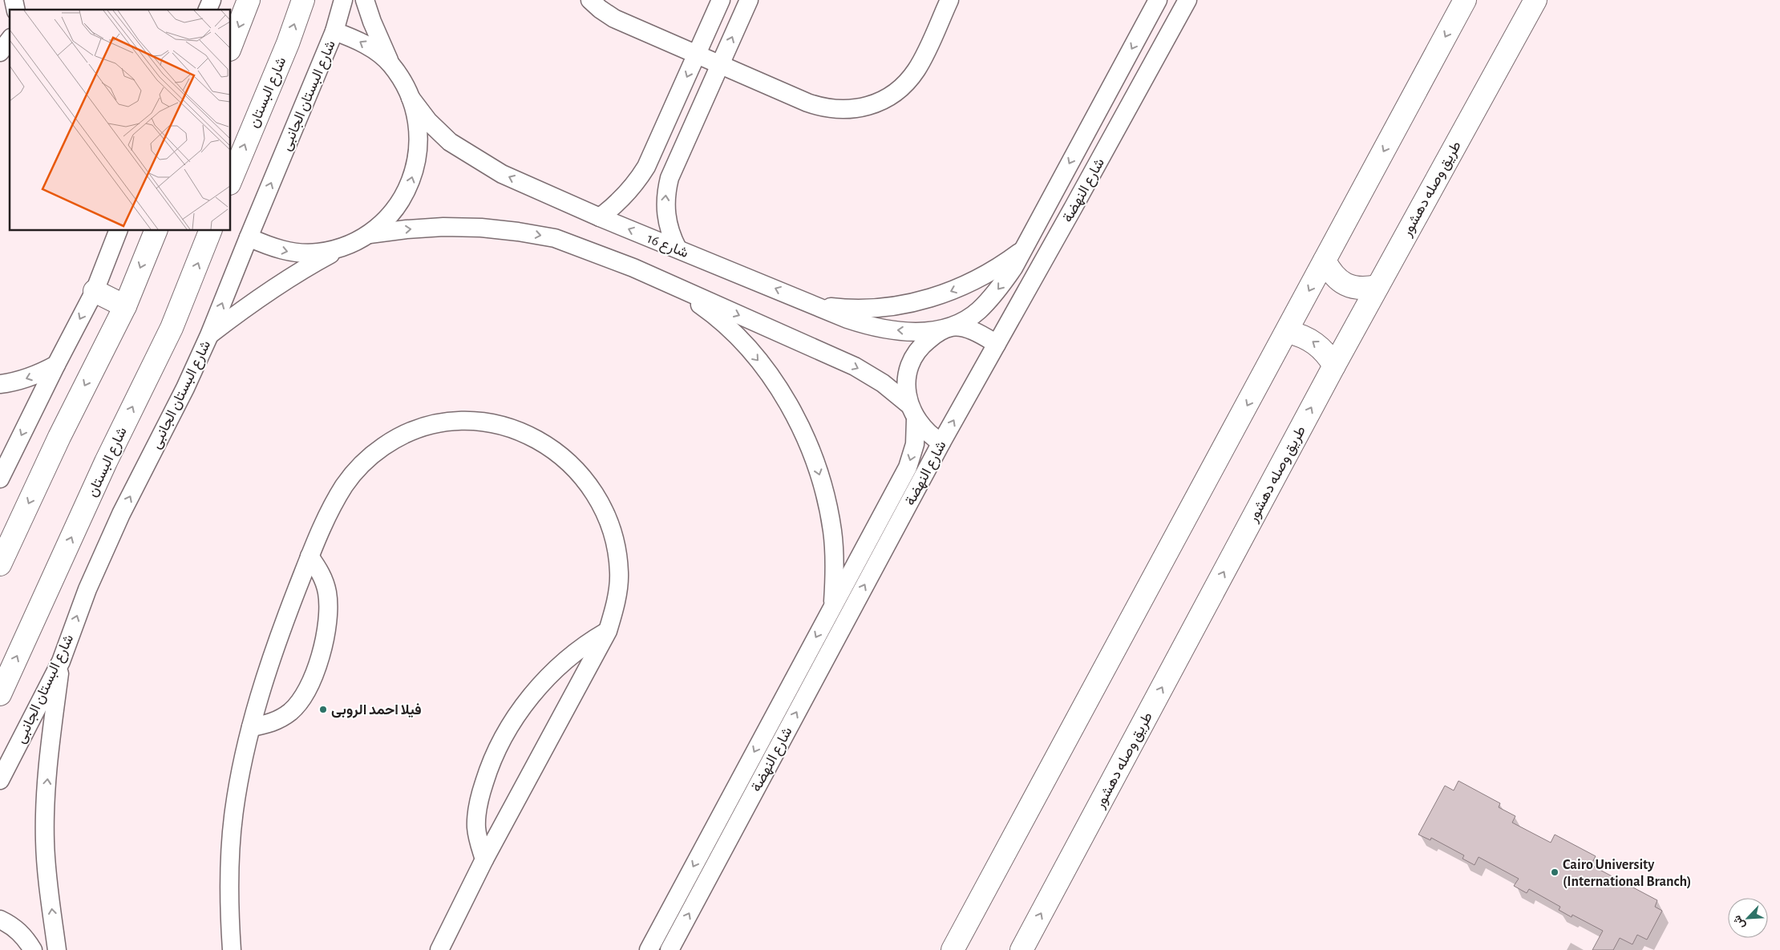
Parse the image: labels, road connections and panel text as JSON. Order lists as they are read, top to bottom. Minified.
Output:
{"streets":{"main road":["شارع البستان","طريق وصله دهشور"],"street":["شارع البستان الجانبى","شارع النهضة","شارع 16"]},"crossings":[["شارع النهضة","شارع 16"]],"places":["فيلا احمد الروبى","Cairo University (International Branch)"],"north":"bottom left"}
